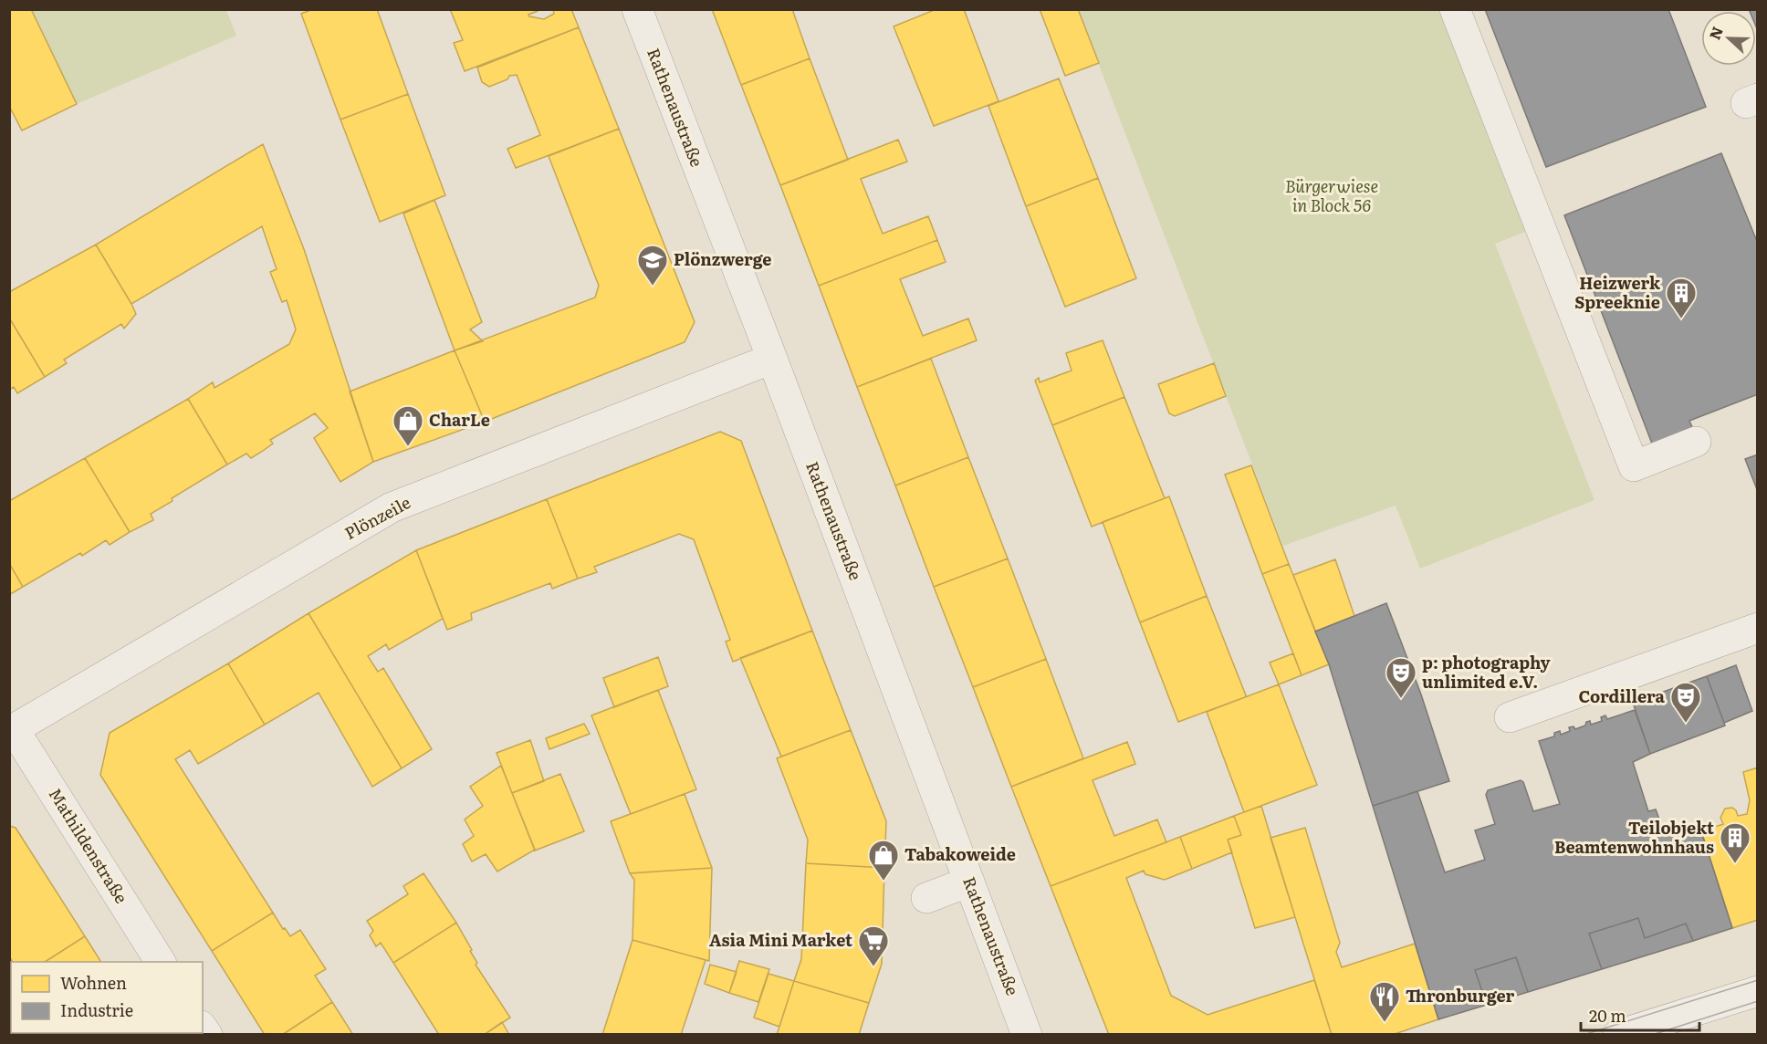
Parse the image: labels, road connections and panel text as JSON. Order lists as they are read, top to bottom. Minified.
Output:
{"streets":{"street":["Rathenaustraße","Plönzeile","Mathildenstraße"]},"crossings":[["Rathenaustraße","Plönzeile"],["Plönzeile","Mathildenstraße"]],"parks":["Bürgerwiese in Block 56"],"places":{"school or university":["Plönzwerge"],"building":["Heizwerk Spreeknie","Teilobjekt Beamtenwohnhaus"],"shop":["CharLe","Tabakoweide"],"theatre":["p: photography unlimited e.V.","Cordillera"],"supermarket":["Asia Mini Market"],"restaurant":["Thronburger"]},"legend":["Wohnen","Industrie"],"scale_bar":"20 m","north":"left"}
